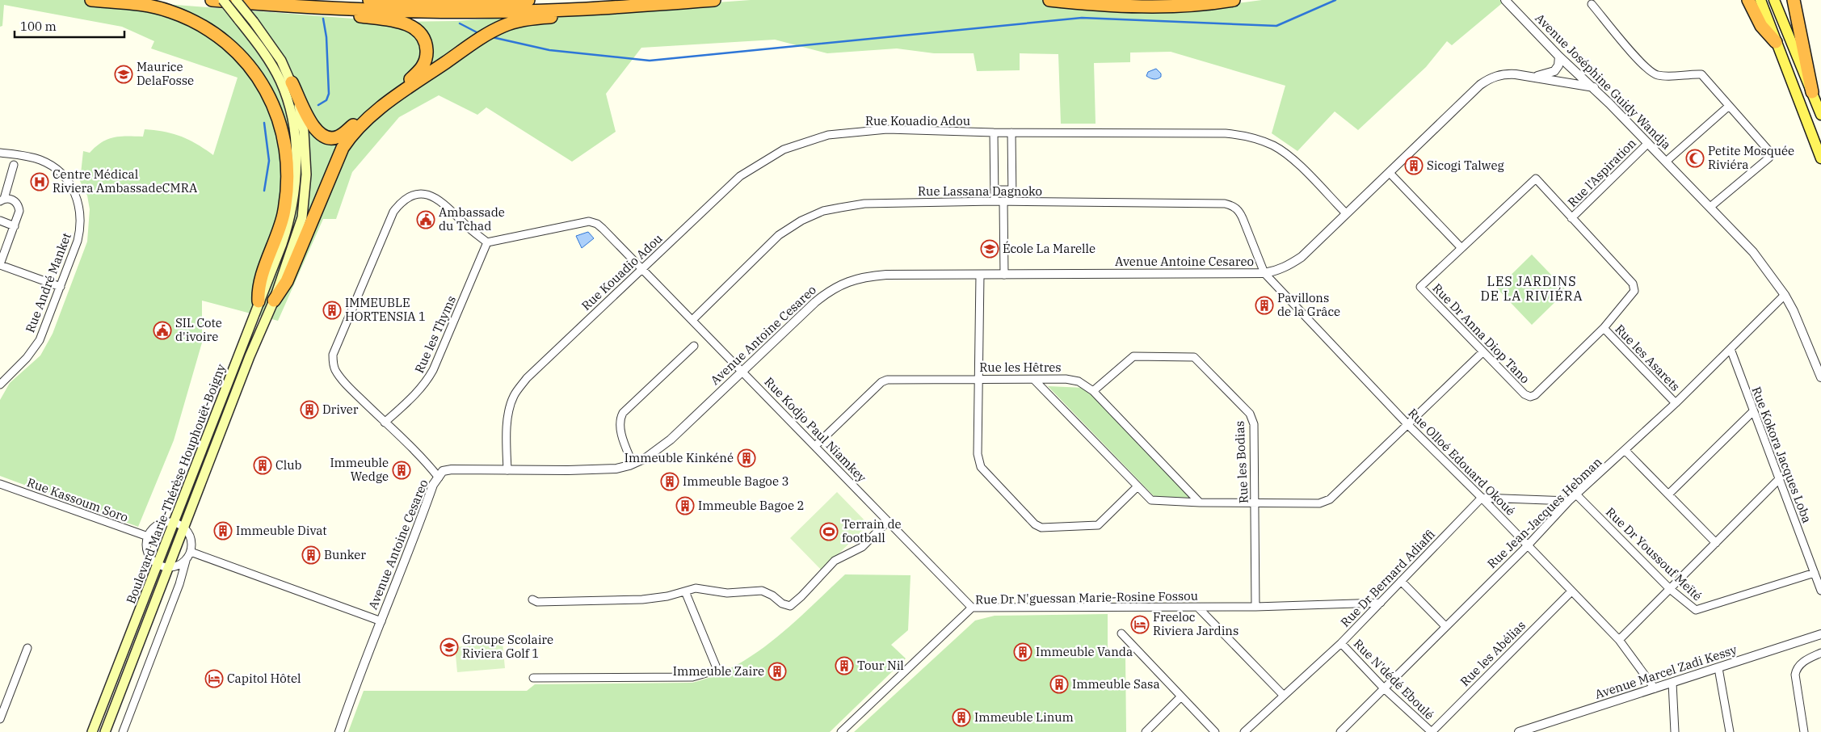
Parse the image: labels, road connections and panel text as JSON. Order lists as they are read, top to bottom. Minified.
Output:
{"streets":{"main road":["Boulevard Marie-Thérèse Houphouët-Boigny"],"street":["Avenue Joséphine Guidy Wandja","Rue Kouadio Adou","Rue l'Aspiration","Rue Lassana Dagnoko","Avenue Antoine Cesareo","Rue André Manket","Rue Dr Anna Diop Tano","Rue les Thyms","Rue les Asarets","Rue les Hêtres","Rue Kodjo Paul Niamkey","Rue Kokora Jacques Loba","Rue les Bodias","Rue Olloé Edouard Okoué","Rue Kassoum Soro","Rue Jean-Jacques Hebman","Rue Dr Youssouf Meïté","Rue Dr Bernard Adiaffi","Rue Dr N'guessan Marie-Rosine Fossou","Rue les Abélias","Avenue Marcel Zadi Kessy","Rue N'dédé Eboulé"]},"crossings":[["Avenue Joséphine Guidy Wandja","Rue l'Aspiration"],["Avenue Joséphine Guidy Wandja","Avenue Antoine Cesareo"],["Avenue Joséphine Guidy Wandja","Rue Jean-Jacques Hebman"],["Rue Kouadio Adou","Avenue Antoine Cesareo"],["Rue Kouadio Adou","Rue Kodjo Paul Niamkey"],["Rue l'Aspiration","Rue Dr Anna Diop Tano"],["Rue Lassana Dagnoko","Avenue Antoine Cesareo"],["Rue Lassana Dagnoko","Rue Kodjo Paul Niamkey"],["Rue Lassana Dagnoko","Rue Olloé Edouard Okoué"],["Avenue Antoine Cesareo","Rue Kodjo Paul Niamkey"],["Avenue Antoine Cesareo","Rue Olloé Edouard Okoué"],["Rue Dr Anna Diop Tano","Rue les Asarets"],["Rue les Thyms","Rue Kodjo Paul Niamkey"],["Rue les Asarets","Rue Jean-Jacques Hebman"],["Rue les Hêtres","Rue Kodjo Paul Niamkey"],["Rue les Hêtres","Rue les Bodias"],["Rue Kodjo Paul Niamkey","Rue Dr N'guessan Marie-Rosine Fossou"],["Rue Kokora Jacques Loba","Rue Jean-Jacques Hebman"],["Rue Kokora Jacques Loba","Rue Dr Youssouf Meïté"],["Rue les Bodias","Rue Dr N'guessan Marie-Rosine Fossou"],["Rue Olloé Edouard Okoué","Rue Jean-Jacques Hebman"],["Rue Olloé Edouard Okoué","Rue Dr Bernard Adiaffi"],["Rue Olloé Edouard Okoué","Rue les Abélias"],["Rue Olloé Edouard Okoué","Avenue Marcel Zadi Kessy"],["Rue Jean-Jacques Hebman","Rue Dr Youssouf Meïté"],["Rue Jean-Jacques Hebman","Rue N'dédé Eboulé"],["Rue Dr Bernard Adiaffi","Rue Dr N'guessan Marie-Rosine Fossou"],["Rue Dr Bernard Adiaffi","Rue N'dédé Eboulé"],["Rue les Abélias","Rue N'dédé Eboulé"]],"districts":["LES JARDINS DE LA RIVIÉRA"],"places":{"school or university":["Maurice DelaFosse","École La Marelle","Groupe Scolaire Riviera Golf 1"],"mosque":["Petite Mosquée Riviéra"],"building":["Sicogi Talweg","Pavillons de la Grâce","IMMEUBLE HORTENSIA 1","Driver","Immeuble Kinkéné","Club","Immeuble Wedge","Immeuble Bagoe 3","Immeuble Bagoe 2","Immeuble Divat","Bunker","Immeuble Vanda","Tour Nil","Immeuble Zaire","Immeuble Sasa","Immeuble Linum"],"hospital":["Centre Médical Riviera AmbassadeCMRA"],"public building":["Ambassade du Tchad","SIL Cote d'ivoire"],"sports":["Terrain de football"],"hotel":["Freeloc Riviera Jardins","Capitol Hôtel"]},"scale_bar":"100 m"}
